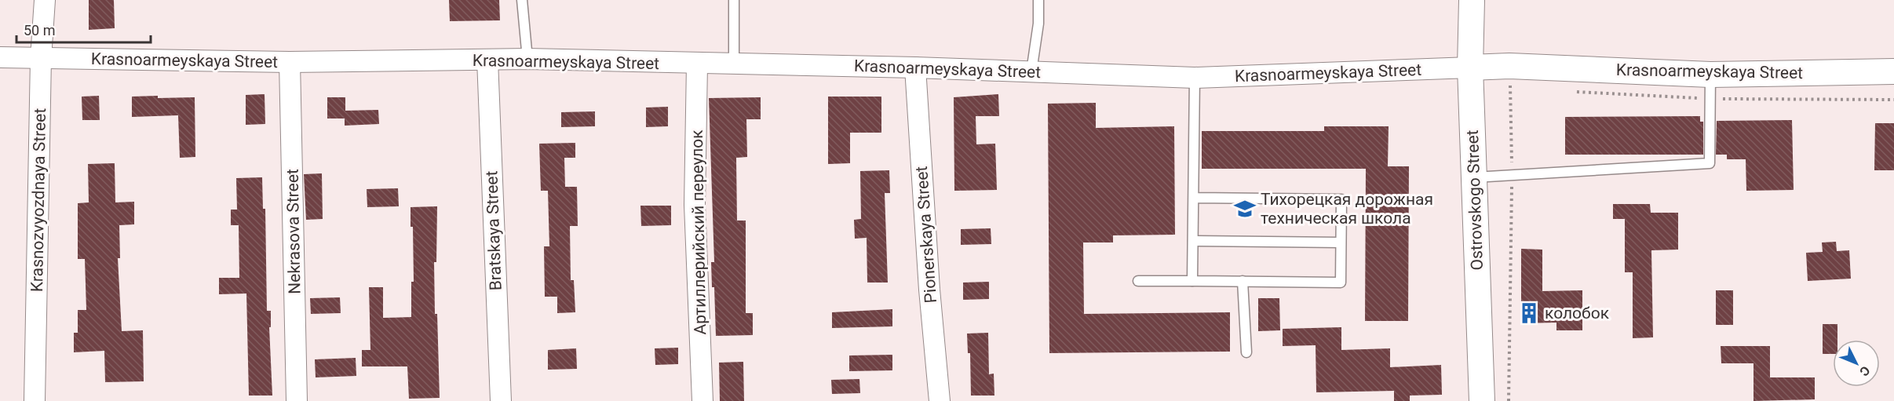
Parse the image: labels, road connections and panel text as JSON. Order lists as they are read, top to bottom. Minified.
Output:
{"streets":{"street":["Krasnoarmeyskaya Street","Krasnozvyozdnaya Street","Ostrovskogo Street","Bratskaya Street","Nekrasova Street","Артиллерийский переулок","Pionerskaya Street"]},"crossings":[["Krasnoarmeyskaya Street","Krasnozvyozdnaya Street"],["Krasnoarmeyskaya Street","Ostrovskogo Street"],["Krasnoarmeyskaya Street","Bratskaya Street"],["Krasnoarmeyskaya Street","Nekrasova Street"],["Krasnoarmeyskaya Street","Артиллерийский переулок"],["Krasnoarmeyskaya Street","Pionerskaya Street"]],"places":{"school or university":["Тихорецкая дорожная техническая школа"],"building":["колобок"]},"scale_bar":"50 m","north":"bottom right"}
